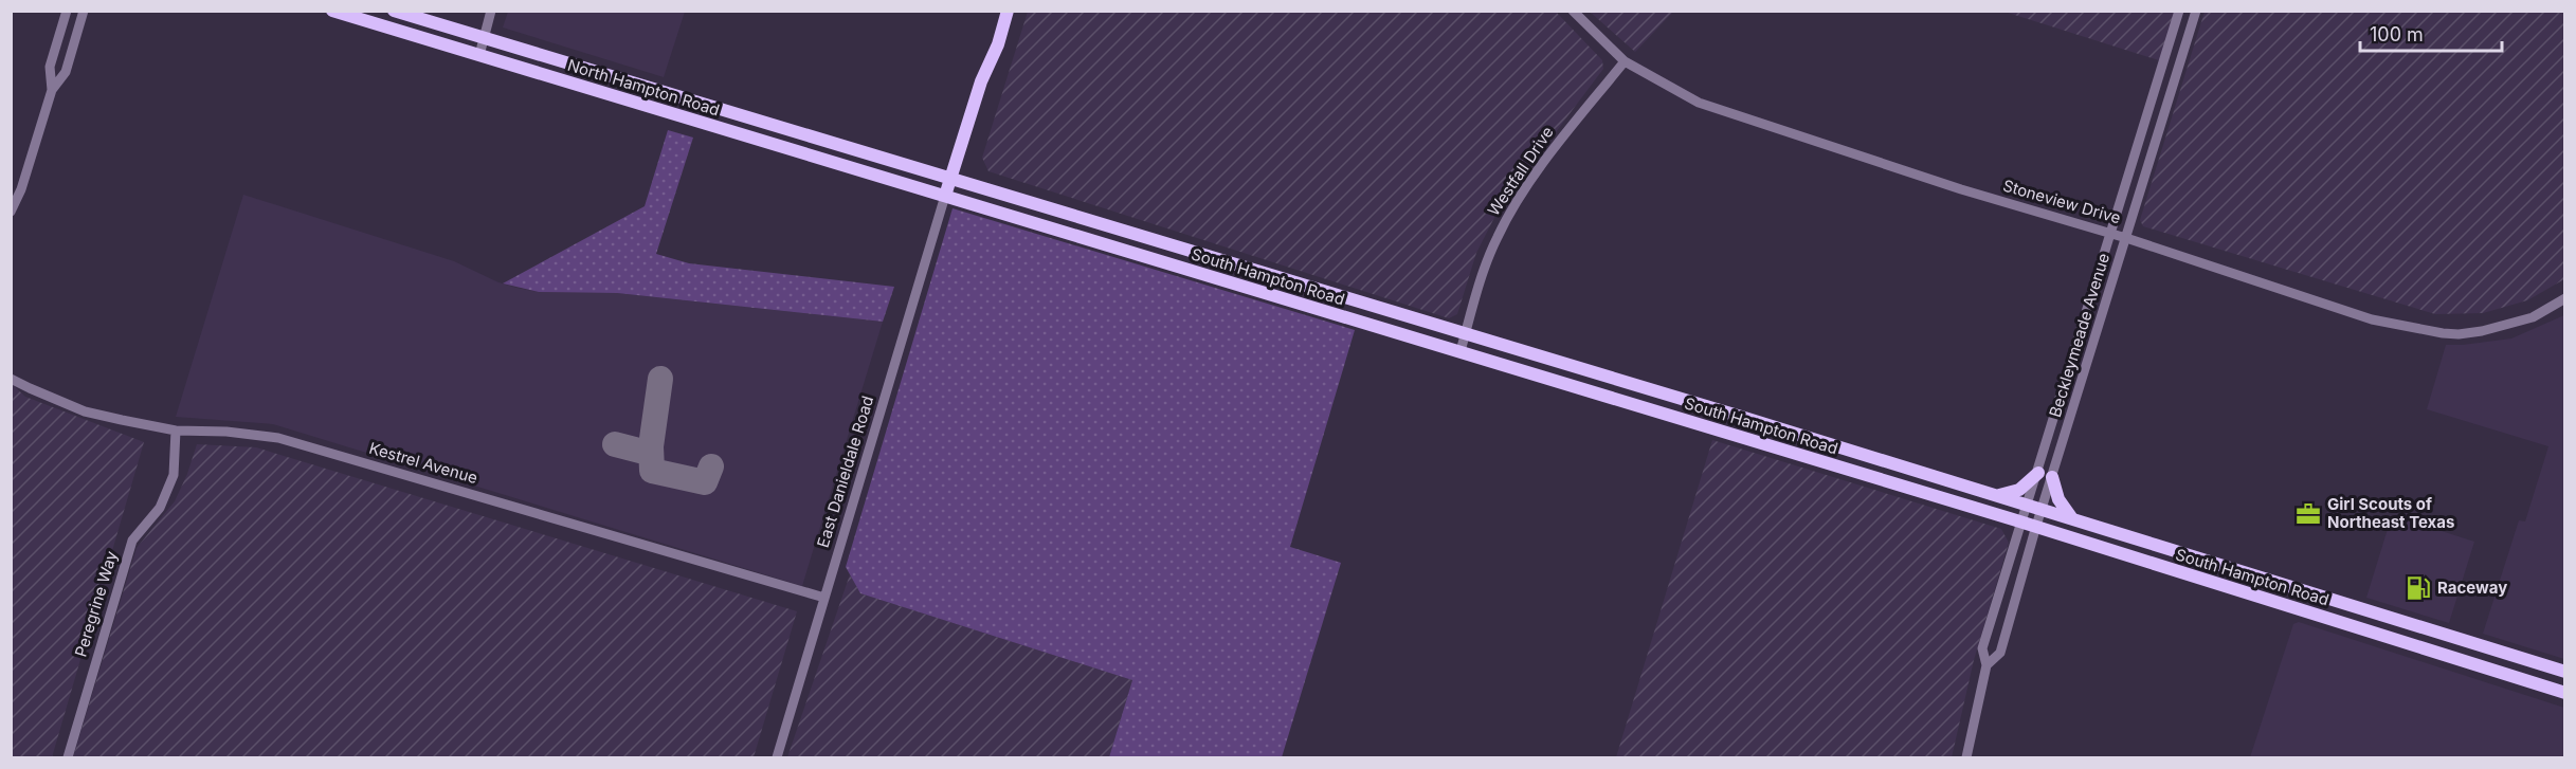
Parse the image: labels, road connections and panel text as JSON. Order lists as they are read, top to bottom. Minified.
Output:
{"streets":{"main road":["North Hampton Road","South Hampton Road"],"street":["Westfall Drive","Stoneview Drive","Beckleymeade Avenue","Kestrel Avenue","East Danieldale Road","Peregrine Way"]},"crossings":[["North Hampton Road","South Hampton Road"],["North Hampton Road","East Danieldale Road"],["Westfall Drive","Stoneview Drive"],["Westfall Drive","South Hampton Road"],["Stoneview Drive","Beckleymeade Avenue"],["South Hampton Road","Beckleymeade Avenue"],["South Hampton Road","East Danieldale Road"],["Kestrel Avenue","East Danieldale Road"],["Kestrel Avenue","Peregrine Way"]],"places":{"office":["Girl Scouts of Northeast Texas"],"fuel station":["Raceway"]},"scale_bar":"100 m"}
